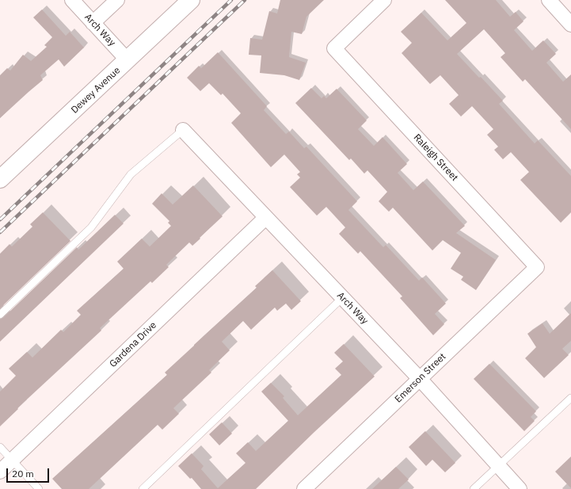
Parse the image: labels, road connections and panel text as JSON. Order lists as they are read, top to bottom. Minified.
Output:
{"streets":{"street":["Arch Way","Dewey Avenue","Raleigh Street","Gardena Drive","Emerson Street"]},"crossings":[["Arch Way","Dewey Avenue"],["Arch Way","Gardena Drive"],["Arch Way","Emerson Street"],["Raleigh Street","Emerson Street"]],"scale_bar":"20 m"}
